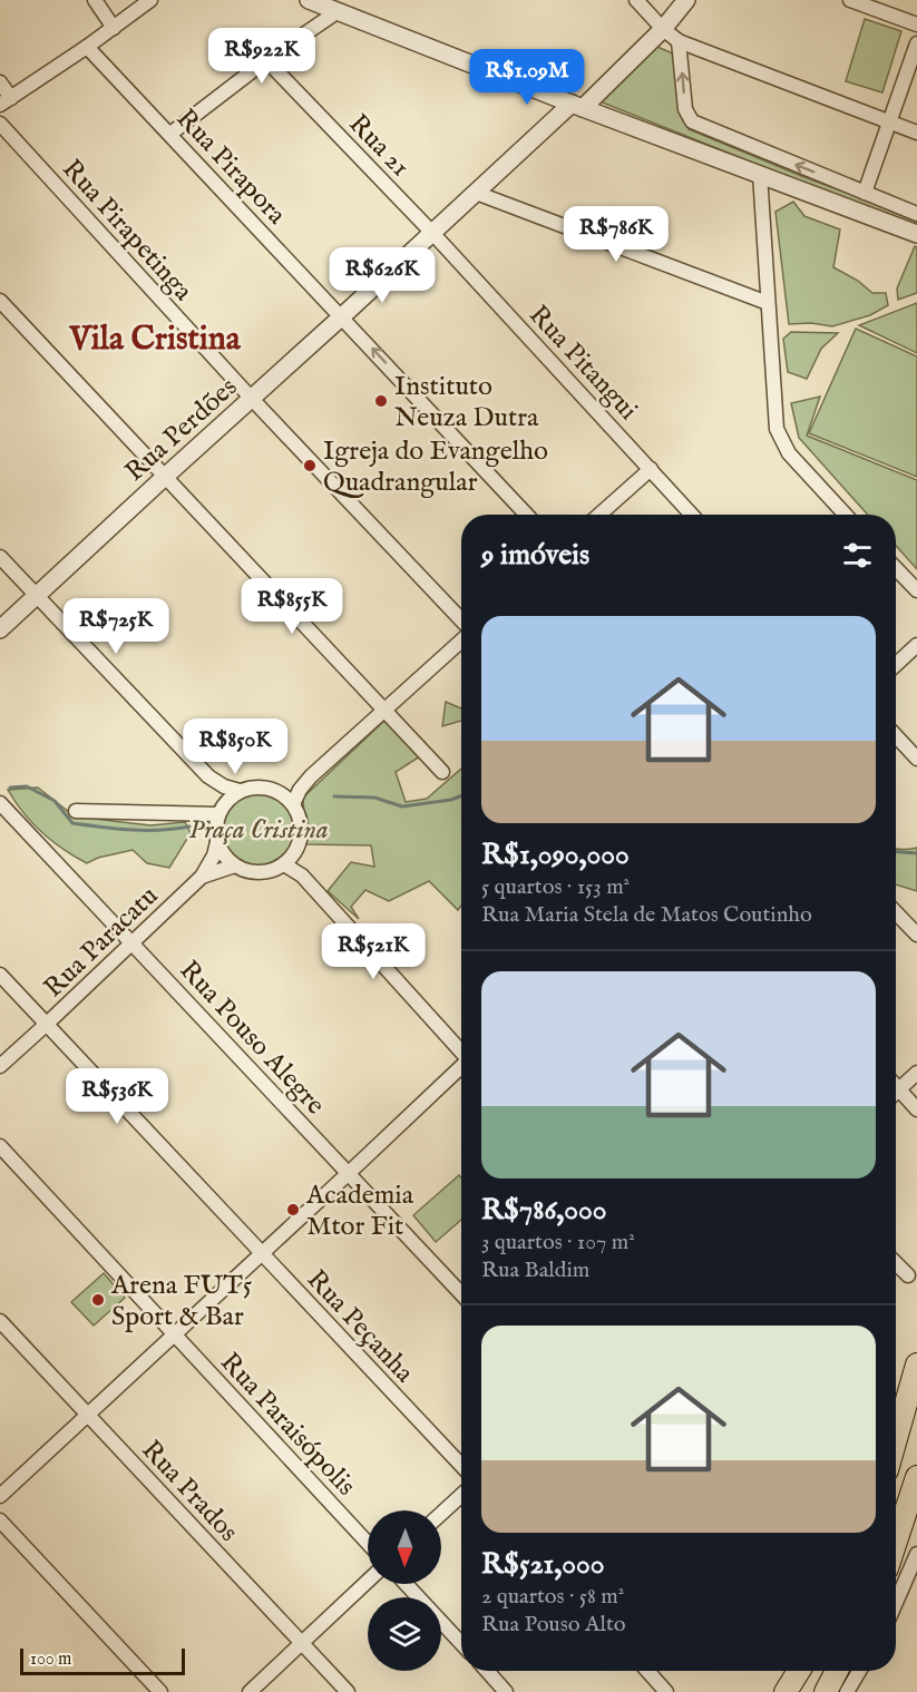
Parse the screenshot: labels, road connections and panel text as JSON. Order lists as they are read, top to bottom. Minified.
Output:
{"streets":{"street":["Rua 21","Rua Pirapora","Rua Pirapetinga","Rua Pitangui","Rua Perdões","Rua Paracatu","Rua Pouso Alegre","Rua Peçanha","Rua Paraisópolis","Rua Prados"]},"crossings":[["Rua 21","Rua Pitangui"],["Rua 21","Rua Perdões"],["Rua Pirapora","Rua Perdões"],["Rua Pirapetinga","Rua Perdões"],["Rua Pitangui","Rua Perdões"],["Rua Paracatu","Rua Pouso Alegre"],["Rua Paracatu","Rua Peçanha"]],"one_way":["Rua Pirapora"],"districts":["Vila Cristina"],"parks":["Praça Cristina"],"places":["Instituto Neuza Dutra","Igreja do Evangelho Quadrangular","Academia Mtor Fit","Arena FUT5 Sport & Bar"],"scale_bar":"100 m","north":"bottom","page":{"price":["R$922K","R$1.09M","R$786K","R$626K","R$855K","R$725K","R$850K","R$521K","R$536K"],"heading":"9 imóveis","list":[{"name":"R$1,090,000","note":"5 quartos · 153 m² · Rua Maria Stela de Matos Coutinho"},{"name":"R$786,000","note":"3 quartos · 107 m² · Rua Baldim"},{"name":"R$521,000","note":"2 quartos · 58 m² · Rua Pouso Alto"}],"scale":"100 m"}}
